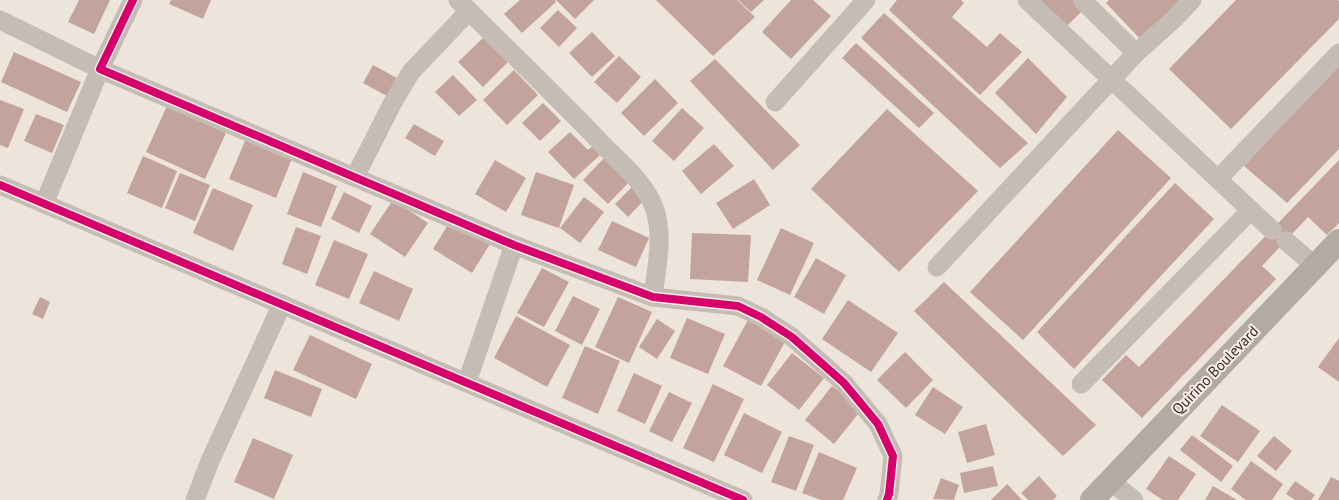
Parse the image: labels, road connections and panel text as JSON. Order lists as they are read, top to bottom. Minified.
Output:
{"streets":{"main road":["Quirino Boulevard"]}}
